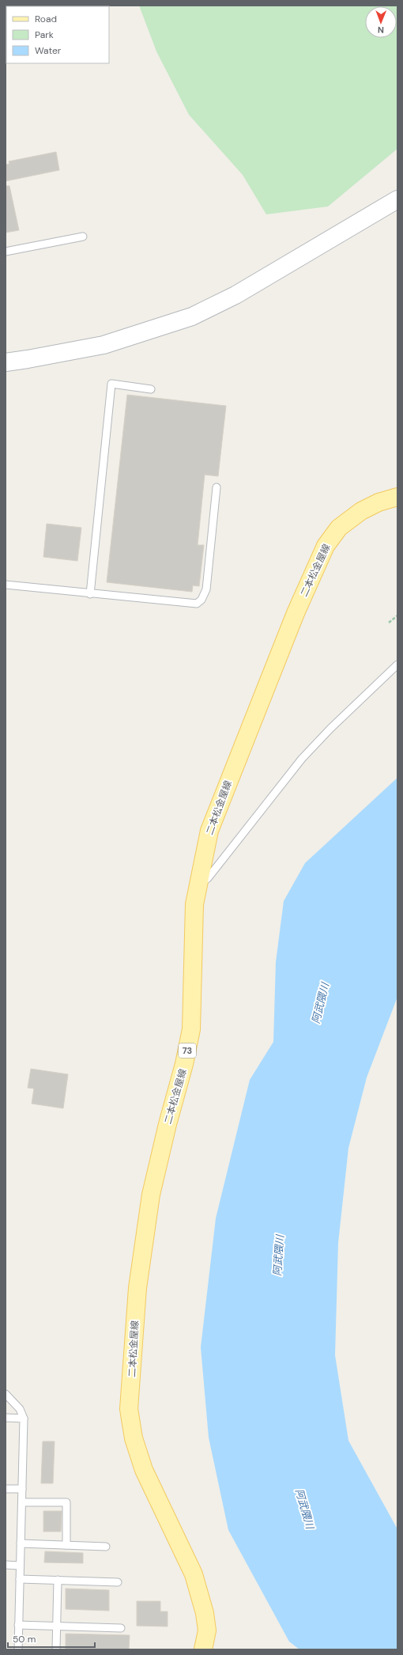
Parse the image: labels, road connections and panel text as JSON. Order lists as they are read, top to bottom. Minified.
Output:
{"streets":{"main road":["二本松金屋線","73"]},"water":["阿武隈川"],"legend":["Road","Park","Water"],"scale_bar":"50 m","north":"bottom"}
